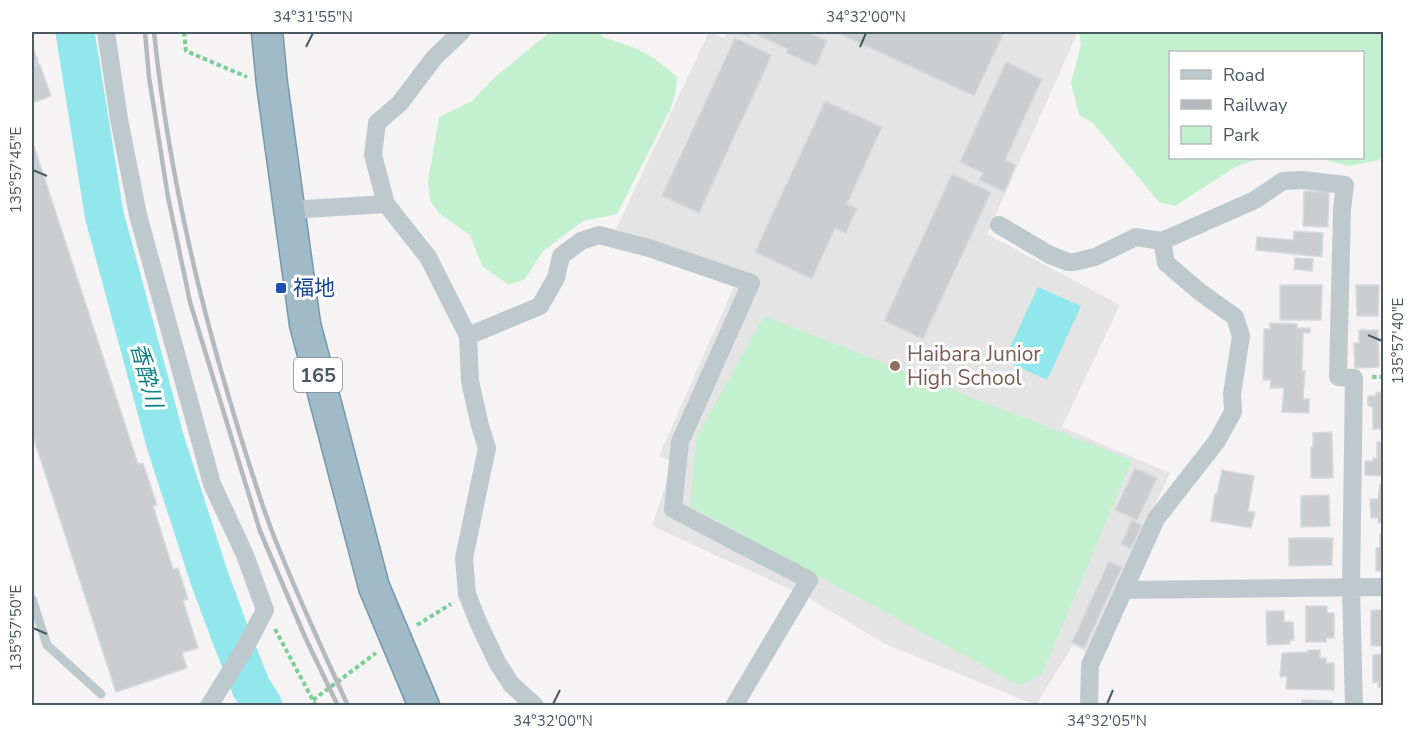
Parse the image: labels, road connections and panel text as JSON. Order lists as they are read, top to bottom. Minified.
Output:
{"streets":{"highway":["165"]},"water":["香酔川"],"places":{"transit":["福地"],"other":["Haibara Junior High School"]},"legend":["Road","Railway","Park"],"coordinates":["34°31'55\"N","34°32'00\"N","135°57'45\"E","135°57'40\"E","135°57'50\"E","34°32'05\"N"]}
